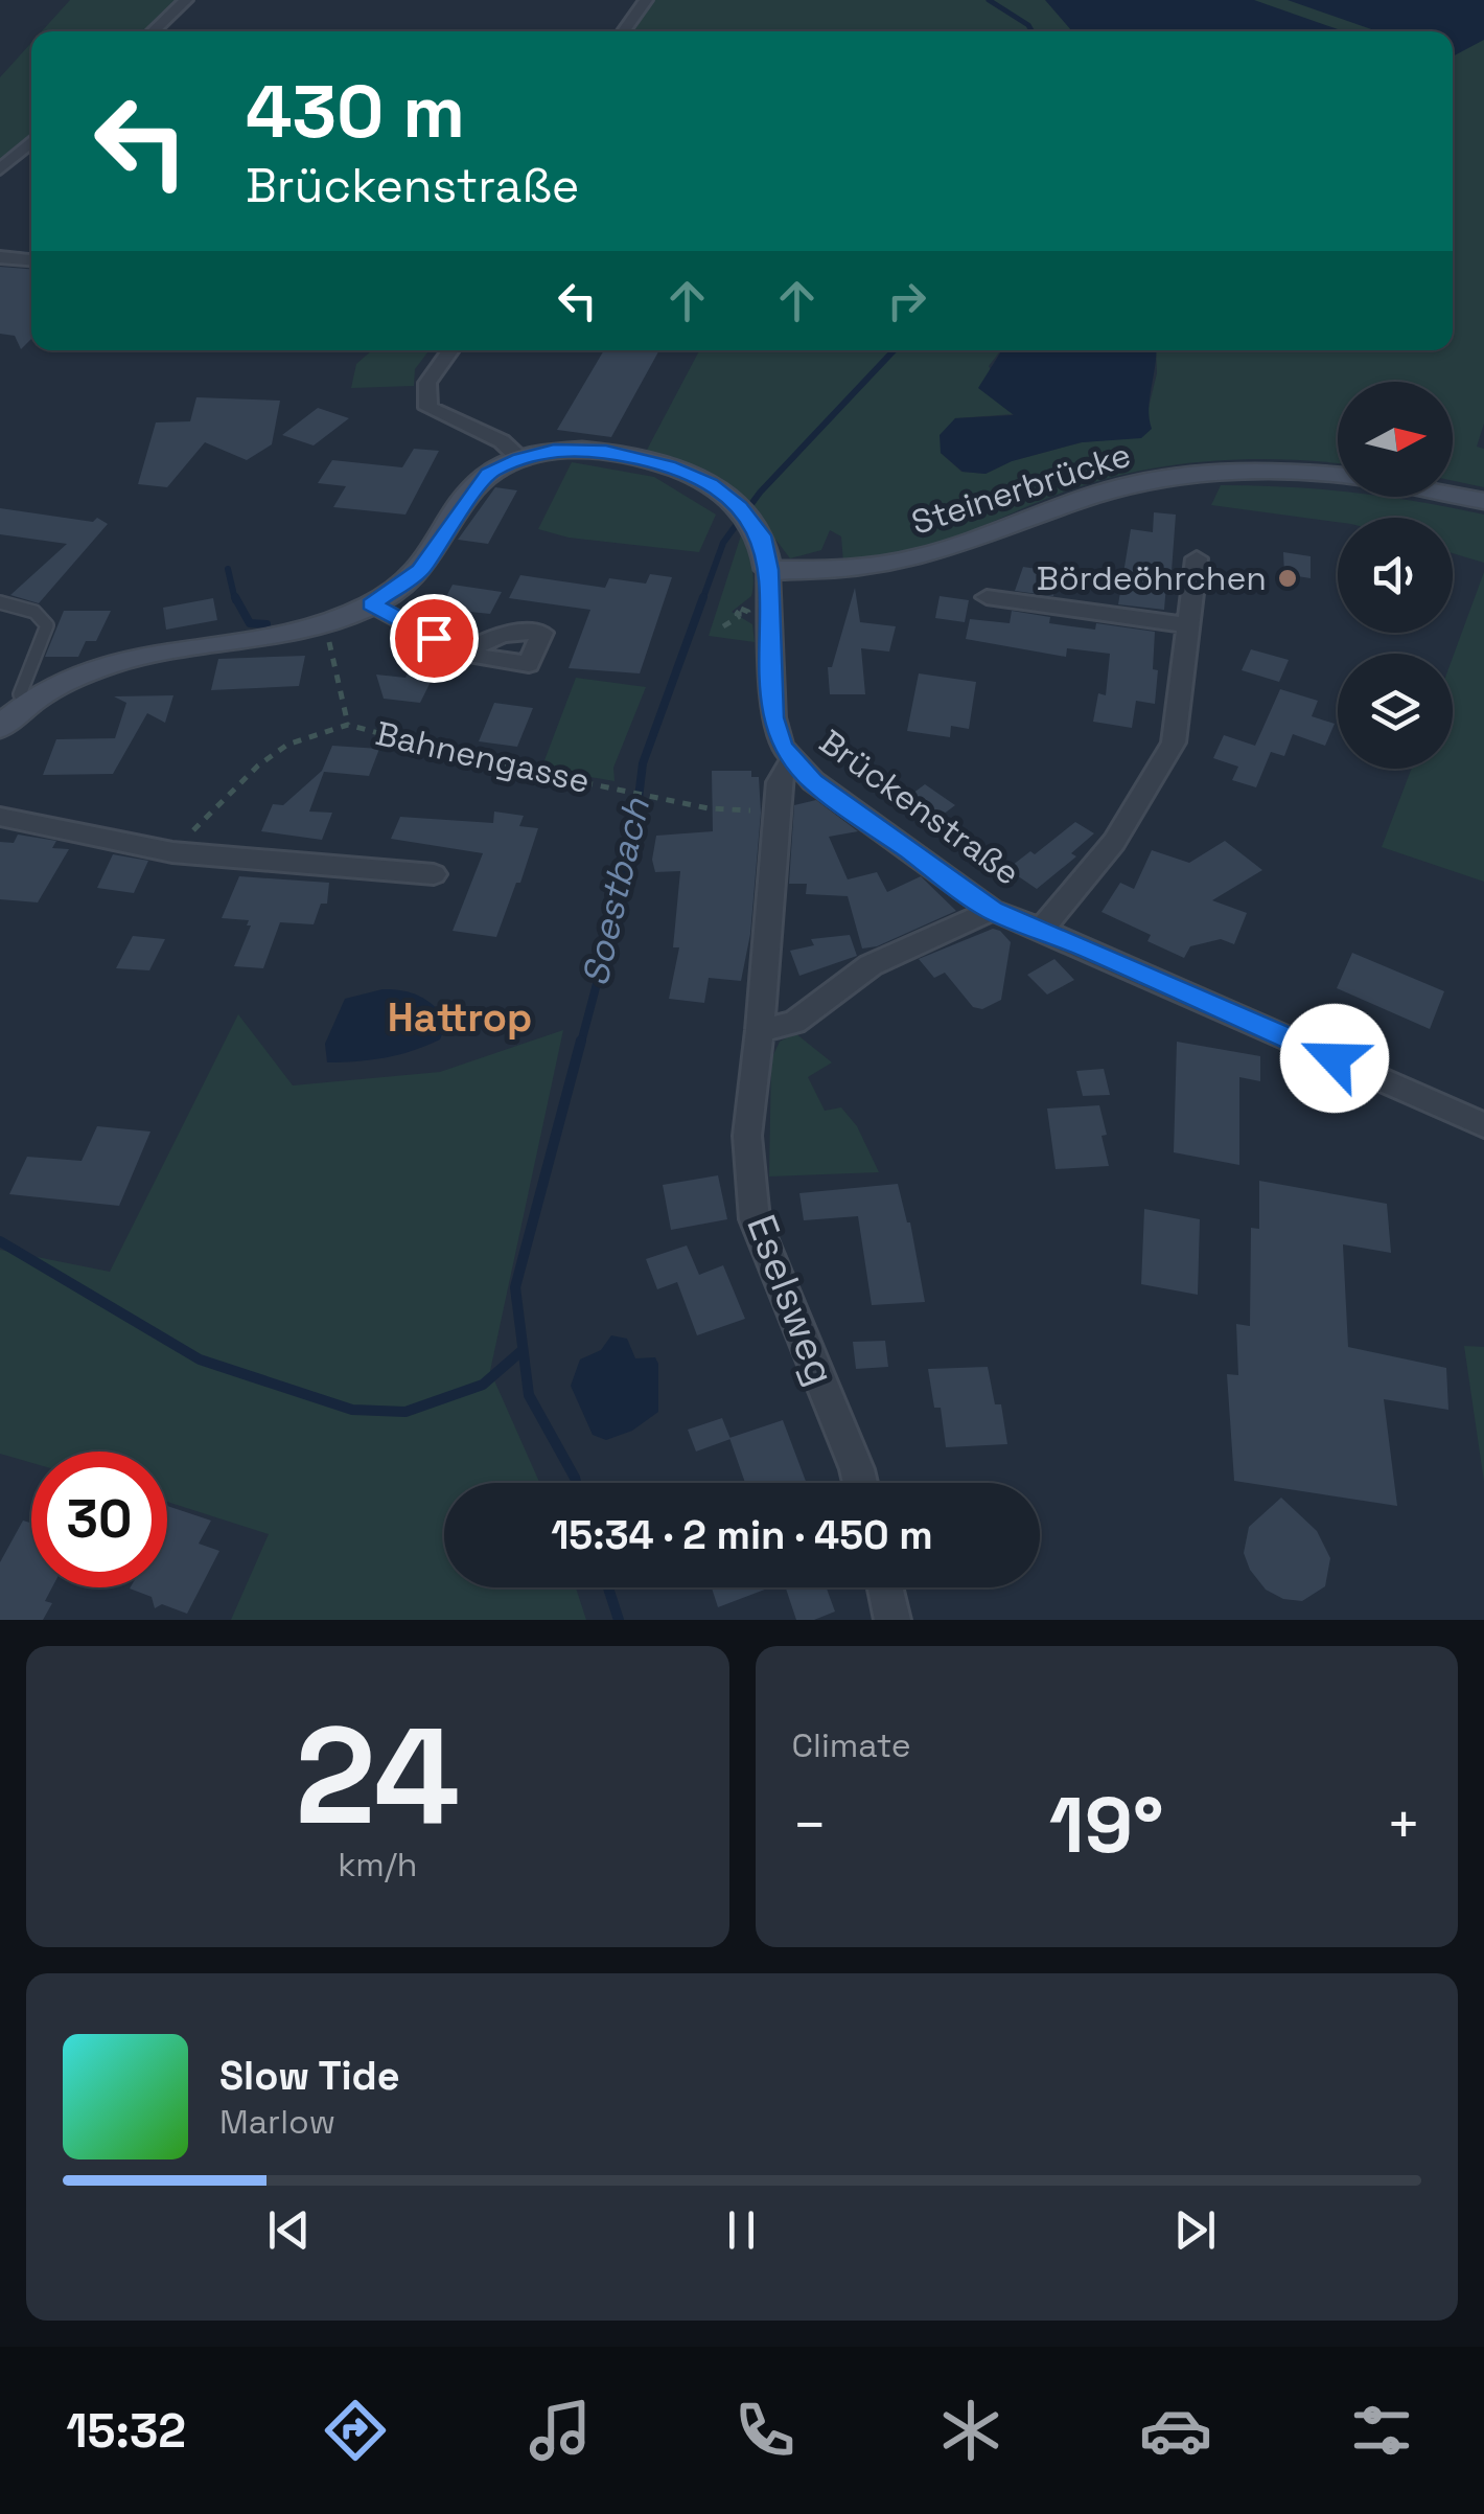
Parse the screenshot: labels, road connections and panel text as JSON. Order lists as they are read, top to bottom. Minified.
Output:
{"streets":{"street":["Steinerbrücke","Brückenstraße","Eselsweg"],"path":["Bahnengasse"]},"crossings":[["Steinerbrücke","Brückenstraße"],["Bahnengasse","Eselsweg"],["Brückenstraße","Eselsweg"]],"districts":["Hattrop"],"water":["Soestbach"],"places":["Bördeöhrchen"],"north":"right","page":{"turn":["430 m","Brückenstraße"],"limit":"30","trip":"15:34 · 2 min · 450 m","tile":[["24","km/h"],"Climate"],"heat":["−","19°","+"],"song":["Slow Tide","Marlow"],"tabs":"15:32"}}
